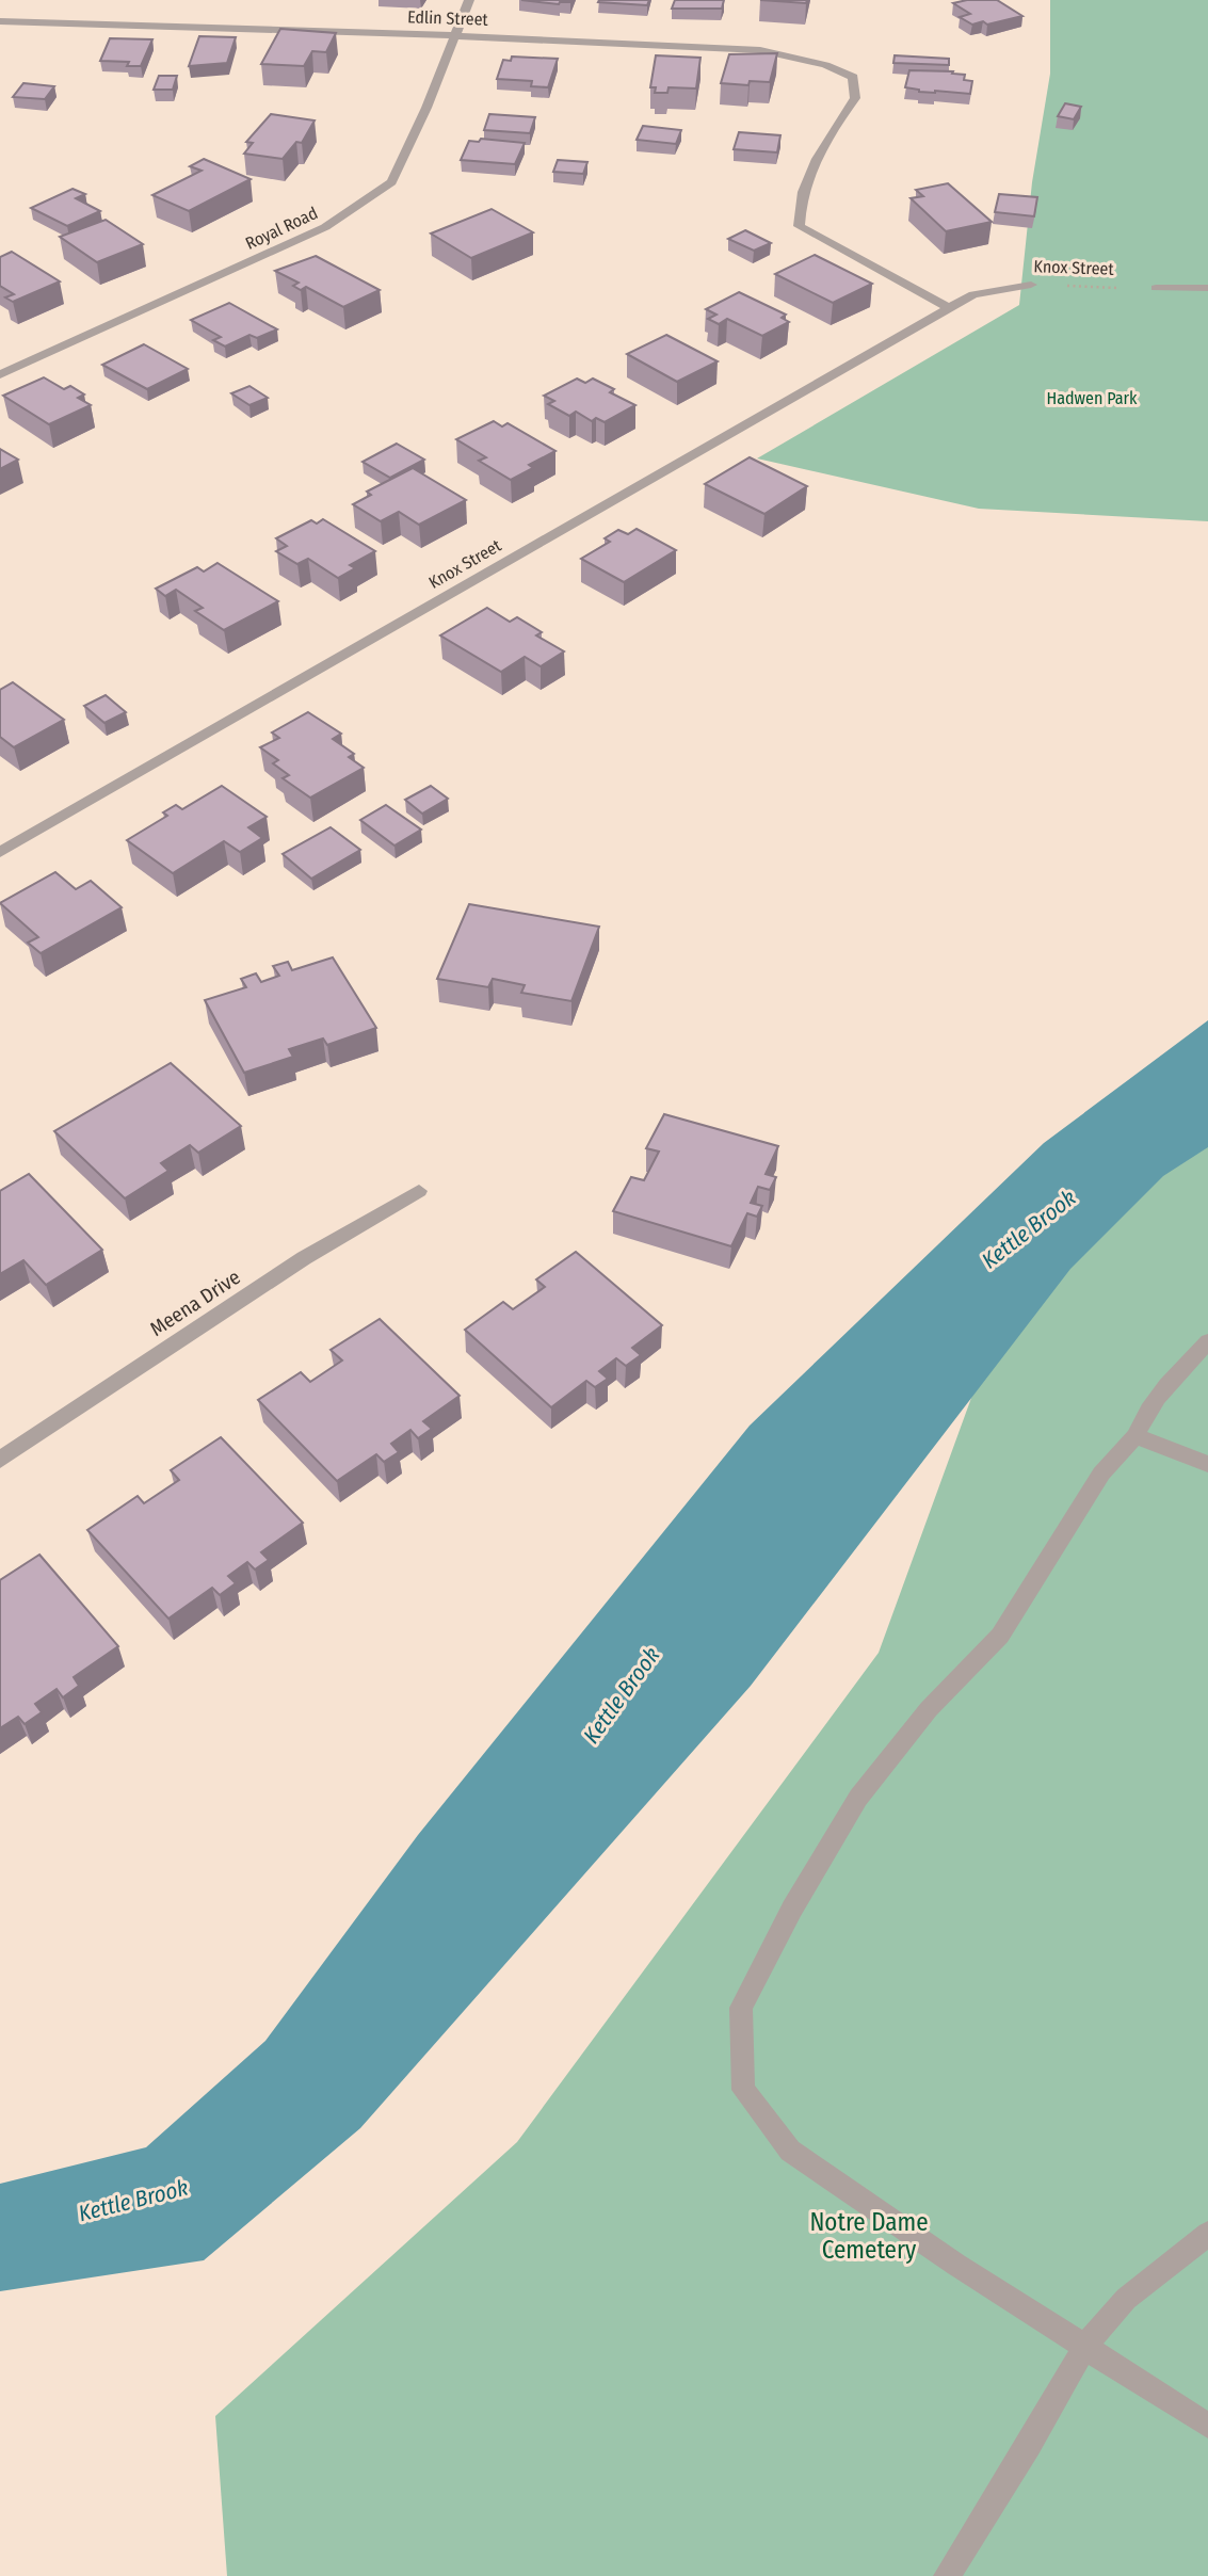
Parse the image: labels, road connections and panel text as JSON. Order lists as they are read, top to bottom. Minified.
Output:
{"streets":{"street":["Edlin Street","Royal Road","Knox Street","Meena Drive"]},"crossings":[["Edlin Street","Royal Road"],["Edlin Street","Knox Street"]],"water":["Kettle Brook"],"parks":["Hadwen Park","Notre Dame Cemetery"]}
